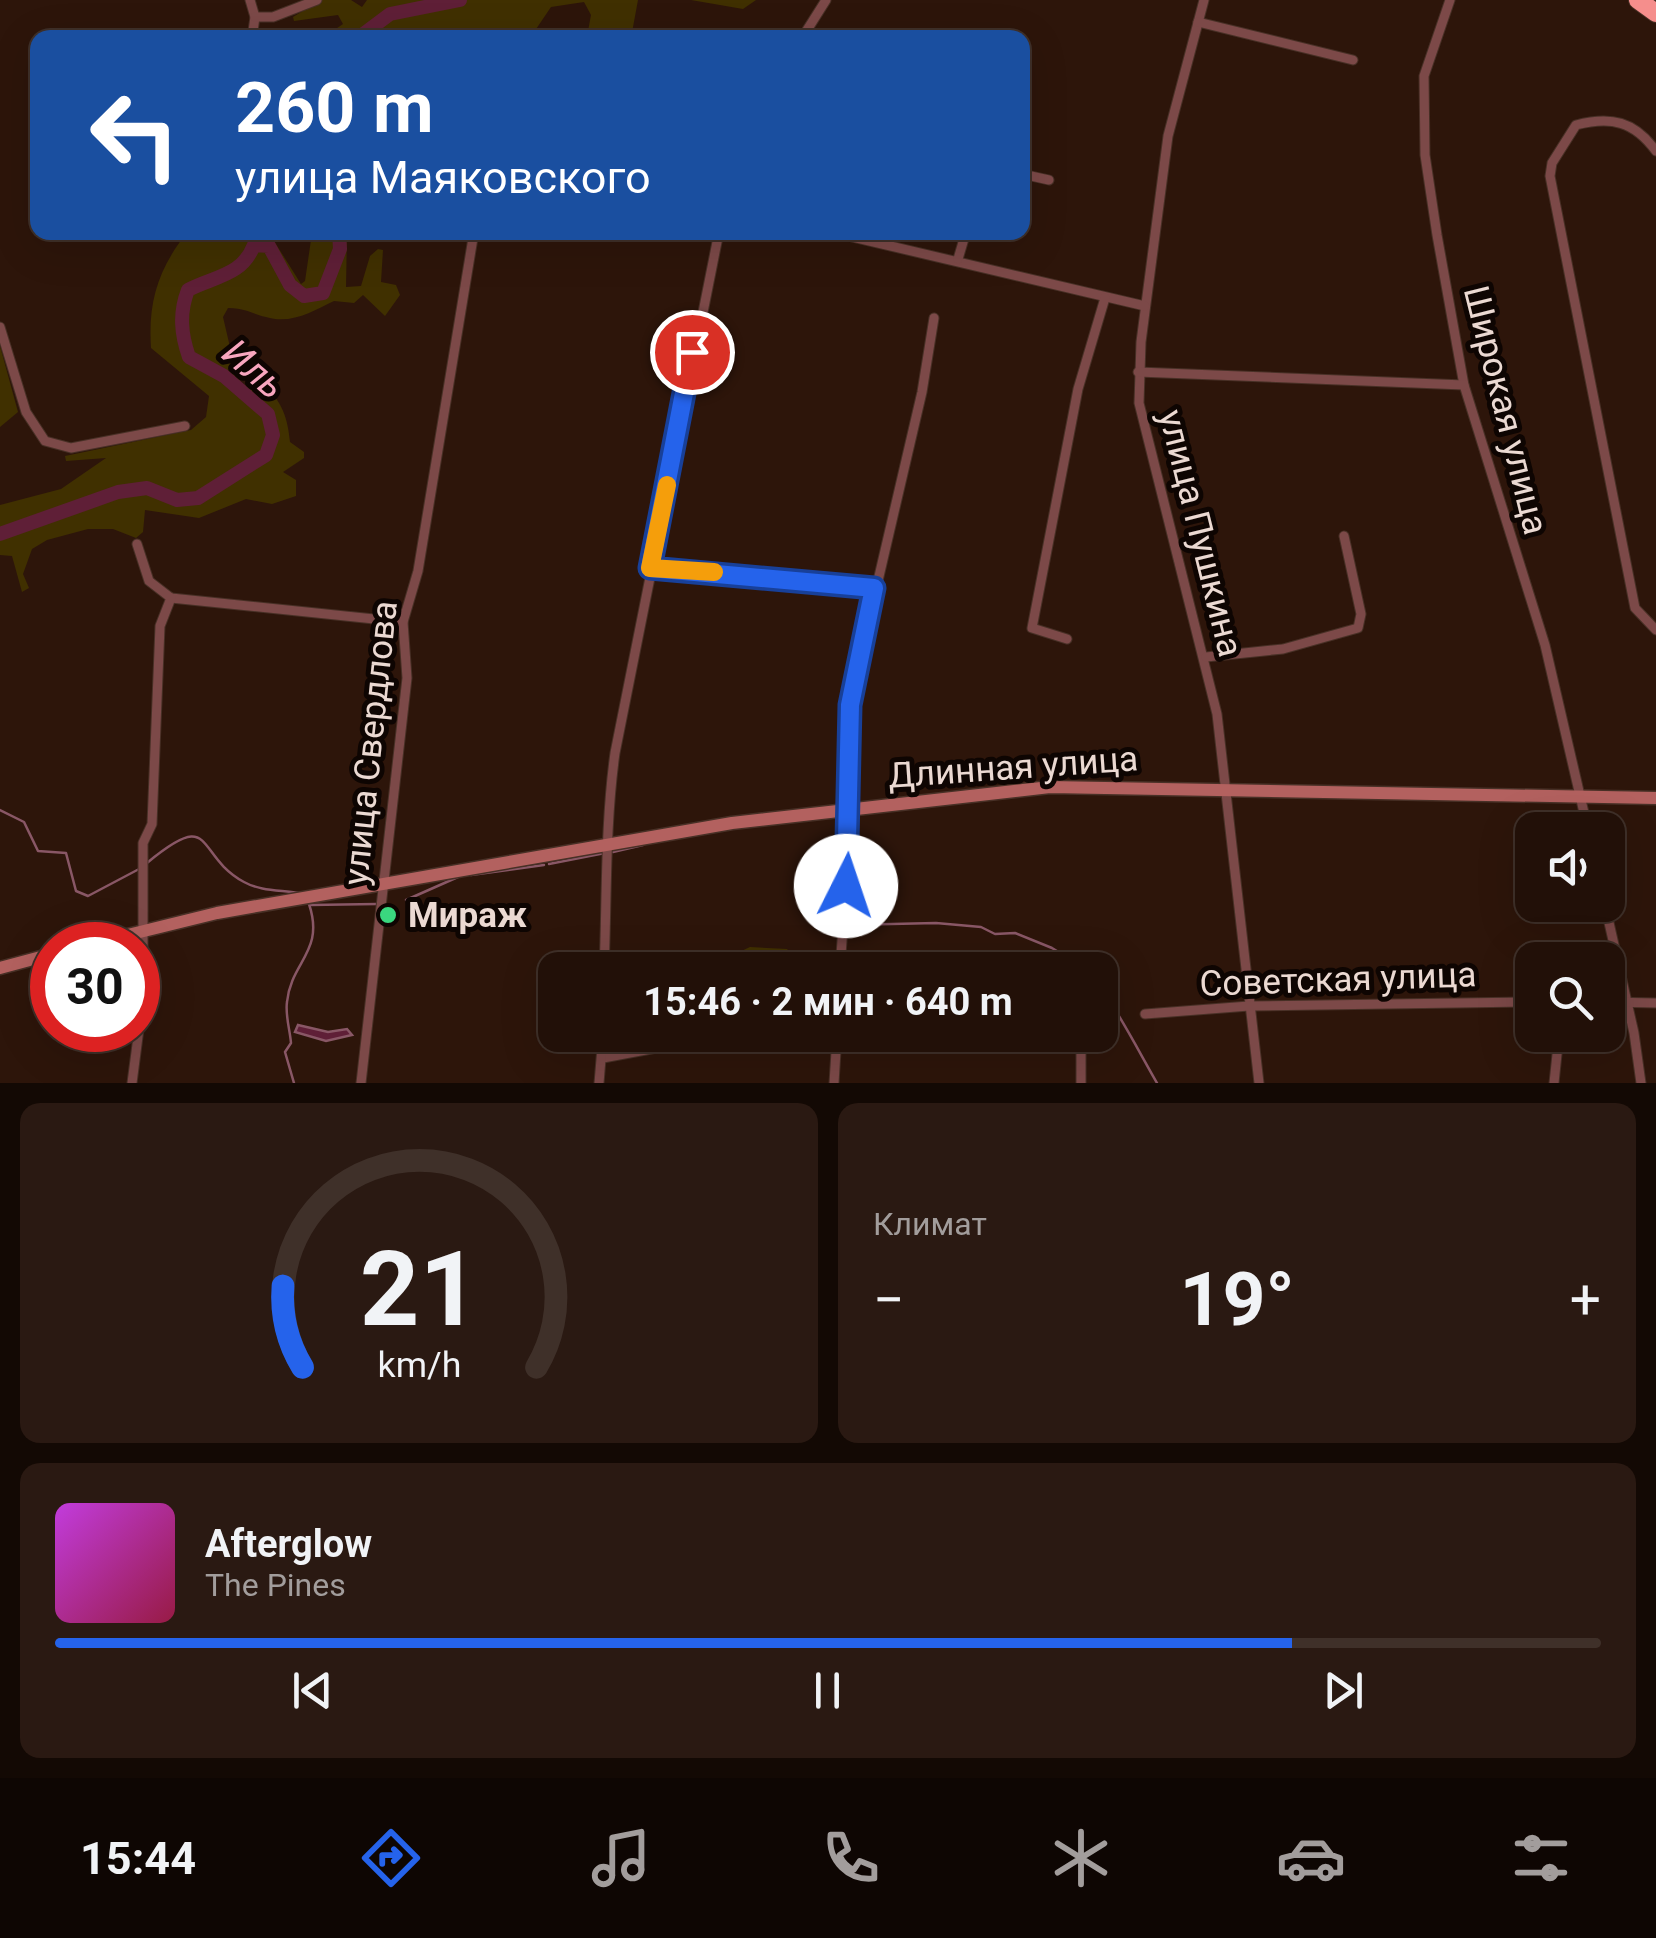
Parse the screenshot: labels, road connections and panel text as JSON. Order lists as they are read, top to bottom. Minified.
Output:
{"streets":{"main road":["Длинная улица"],"street":["Широкая улица","улица Пушкина","улица Свердлова","Советская улица"]},"crossings":[["Широкая улица","Длинная улица"],["улица Пушкина","Длинная улица"],["улица Пушкина","Советская улица"],["улица Свердлова","Длинная улица"]],"water":["Иль"],"places":["Мираж"],"page":{"turn":["260 m","улица Маяковского"],"limit":"30","trip":"15:46 · 2 мин · 640 m","tile":"Климат","heat":["−","19°","+"],"song":["Afterglow","The Pines"],"tabs":"15:44","gauge":["21","km/h"]}}
